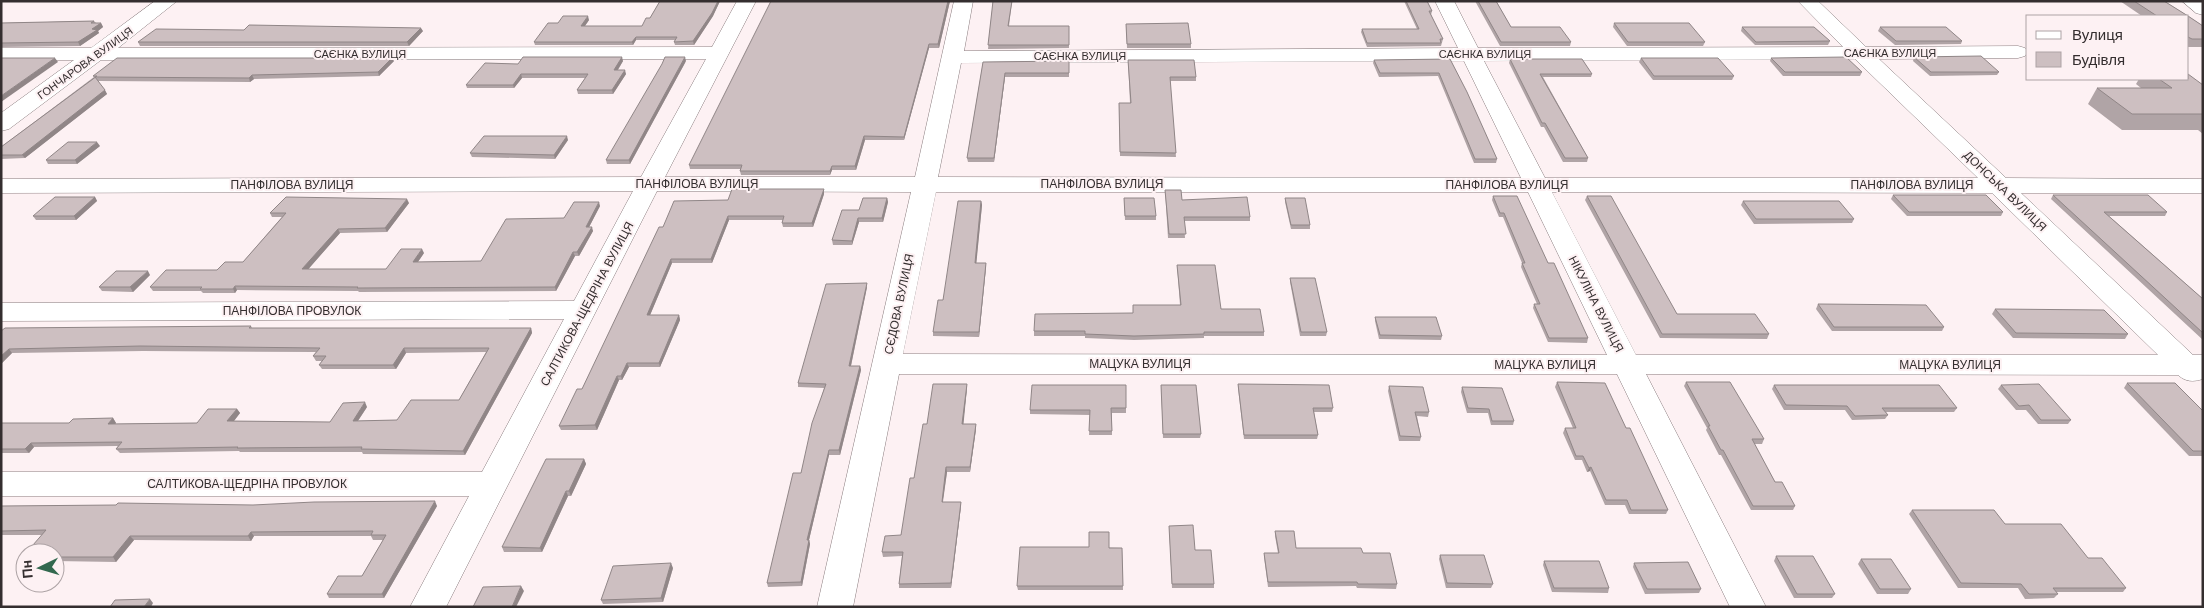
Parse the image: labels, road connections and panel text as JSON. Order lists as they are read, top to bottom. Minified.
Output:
{"streets":{"street":["САЄНКА ВУЛИЦЯ","ГОНЧАРОВА ВУЛИЦЯ","ПАНФІЛОВА ВУЛИЦЯ","ДОНСЬКА ВУЛИЦЯ","САЛТИКОВА-ЩЕДРІНА ВУЛИЦЯ","СЄДОВА ВУЛИЦЯ","НІКУЛІНА ВУЛИЦЯ","ПАНФІЛОВА ПРОВУЛОК","МАЦУКА ВУЛИЦЯ","САЛТИКОВА-ЩЕДРІНА ПРОВУЛОК"]},"crossings":[["САЄНКА ВУЛИЦЯ","ГОНЧАРОВА ВУЛИЦЯ"],["САЄНКА ВУЛИЦЯ","ДОНСЬКА ВУЛИЦЯ"],["САЄНКА ВУЛИЦЯ","САЛТИКОВА-ЩЕДРІНА ВУЛИЦЯ"],["САЄНКА ВУЛИЦЯ","СЄДОВА ВУЛИЦЯ"],["САЄНКА ВУЛИЦЯ","НІКУЛІНА ВУЛИЦЯ"],["ПАНФІЛОВА ВУЛИЦЯ","ДОНСЬКА ВУЛИЦЯ"],["ПАНФІЛОВА ВУЛИЦЯ","САЛТИКОВА-ЩЕДРІНА ВУЛИЦЯ"],["ПАНФІЛОВА ВУЛИЦЯ","СЄДОВА ВУЛИЦЯ"],["ПАНФІЛОВА ВУЛИЦЯ","НІКУЛІНА ВУЛИЦЯ"],["ДОНСЬКА ВУЛИЦЯ","МАЦУКА ВУЛИЦЯ"],["САЛТИКОВА-ЩЕДРІНА ВУЛИЦЯ","ПАНФІЛОВА ПРОВУЛОК"],["САЛТИКОВА-ЩЕДРІНА ВУЛИЦЯ","САЛТИКОВА-ЩЕДРІНА ПРОВУЛОК"],["СЄДОВА ВУЛИЦЯ","МАЦУКА ВУЛИЦЯ"],["НІКУЛІНА ВУЛИЦЯ","МАЦУКА ВУЛИЦЯ"]],"legend":["Вулиця","Будівля"],"north":"left"}
